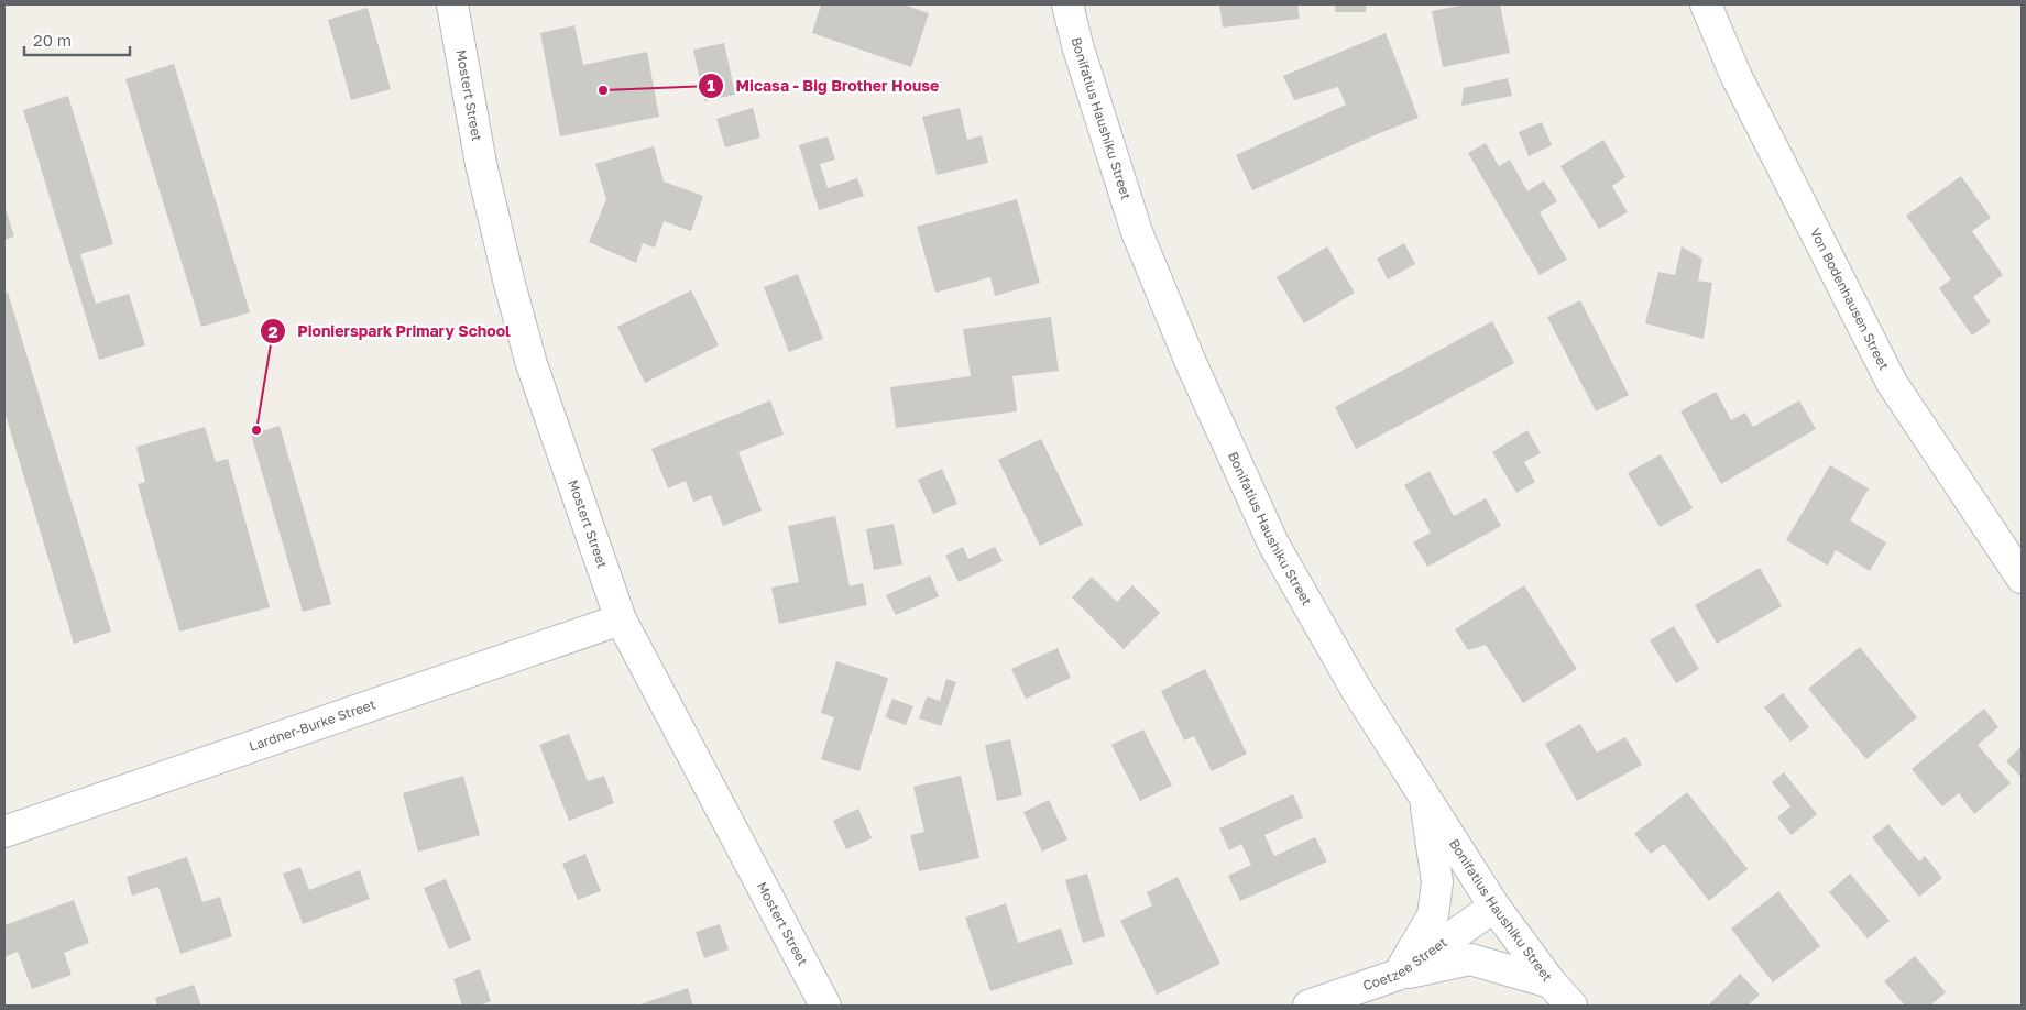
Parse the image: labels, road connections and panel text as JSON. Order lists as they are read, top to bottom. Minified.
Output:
{"streets":{"street":["Mostert Street","Bonifatius Haushiku Street","Von Bodenhausen Street","Lardner-Burke Street","Coetzee Street"]},"crossings":[["Mostert Street","Lardner-Burke Street"],["Bonifatius Haushiku Street","Coetzee Street"]],"places":["Micasa - Big Brother House","Pionierspark Primary School"],"scale_bar":"20 m"}
